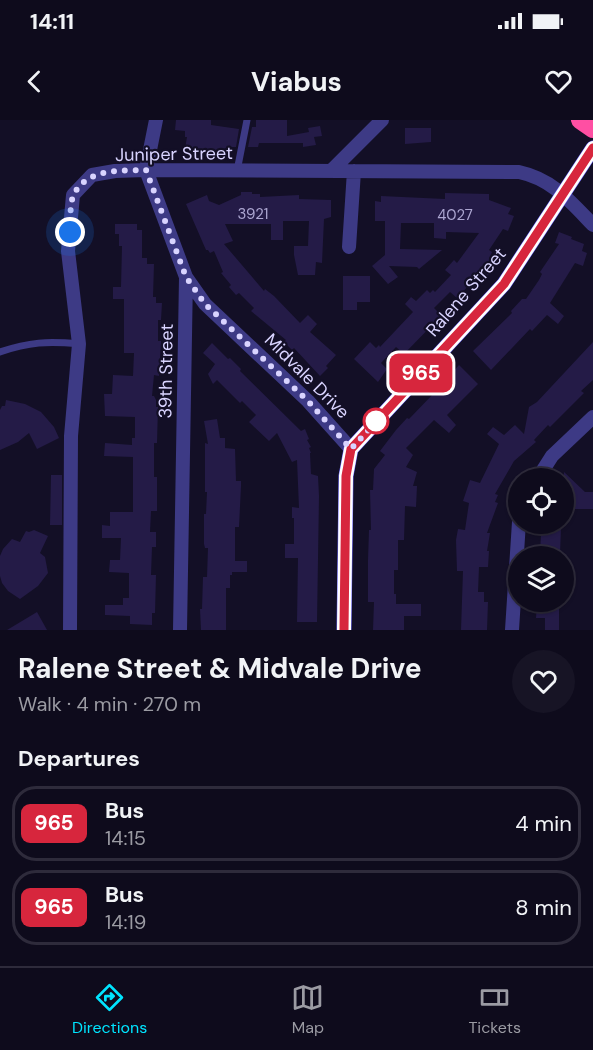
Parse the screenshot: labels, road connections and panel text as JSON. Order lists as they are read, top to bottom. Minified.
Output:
{"streets":{"street":["Juniper Street","Ralene Street","39th Street","Midvale Drive"]},"crossings":[["Juniper Street","Ralene Street"],["Juniper Street","39th Street"],["Ralene Street","Midvale Drive"],["39th Street","Midvale Drive"]],"lines":["bus line 965"],"house_numbers":["3921","4027"],"page":{"status":"14:11","header":"Viabus","on_map":"965","heading":[["Ralene Street & Midvale Drive","Walk · 4 min · 270 m"],"Departures"],"list":[{"mark":"965","name":"Bus","note":"14:15","value":"4 min"},{"mark":"965","name":"Bus","note":"14:19","value":"8 min"}],"tabs":["Directions","Map","Tickets"]}}
